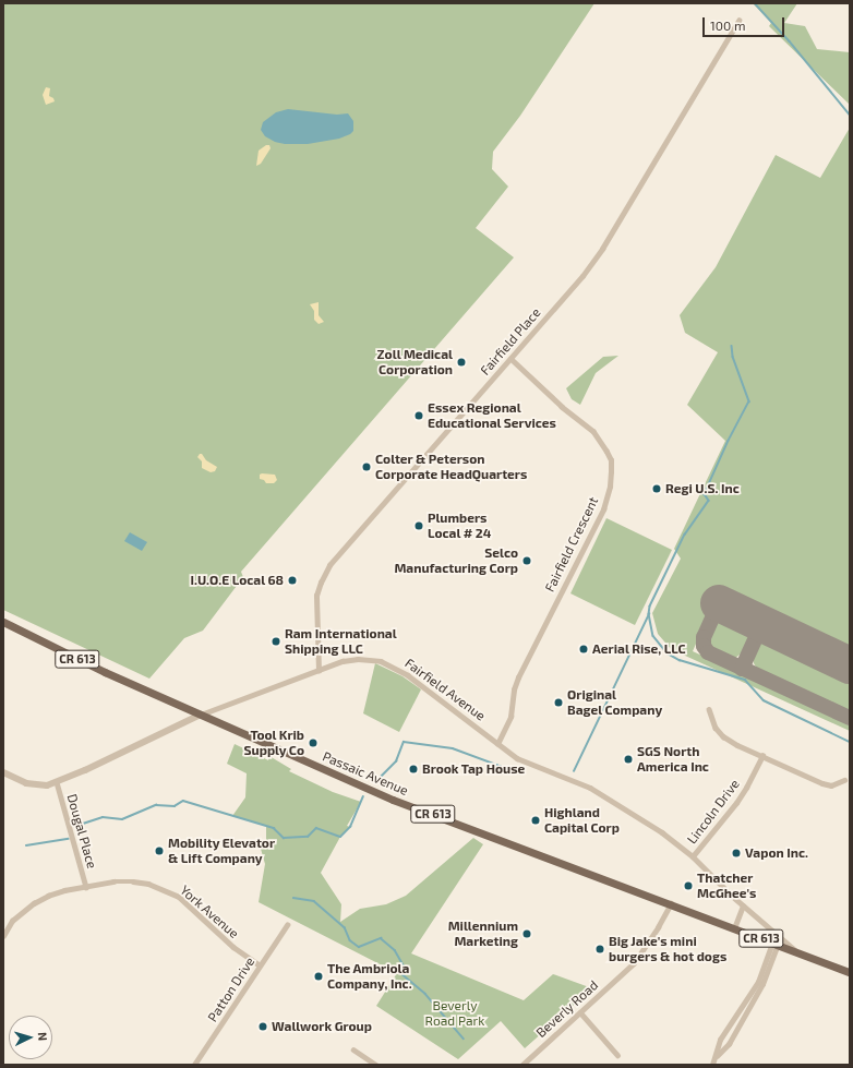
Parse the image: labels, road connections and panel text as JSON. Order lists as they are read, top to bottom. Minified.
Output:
{"streets":{"main road":["CR 613","Passaic Avenue"],"street":["Fairfield Place","Fairfield Crescent","Fairfield Avenue","Lincoln Drive","Dougal Place","York Avenue","Patton Drive","Beverly Road"]},"crossings":[["Fairfield Place","Fairfield Crescent"],["Fairfield Place","Fairfield Avenue"],["Fairfield Crescent","Fairfield Avenue"],["Fairfield Avenue","Passaic Avenue"],["Fairfield Avenue","Lincoln Drive"],["Fairfield Avenue","Dougal Place"],["Passaic Avenue","Beverly Road"],["Dougal Place","York Avenue"],["York Avenue","Patton Drive"]],"parks":["Beverly Road Park"],"places":["Zoll Medical Corporation","Essex Regional Educational Services","Colter & Peterson Corporate HeadQuarters","Regi U.S. Inc","Plumbers Local # 24","Selco Manufacturing Corp","I.U.O.E Local 68","Ram International Shipping LLC","Aerial Rise, LLC","Original Bagel Company","Tool Krib Supply Co","SGS North America Inc","Brook Tap House","Highland Capital Corp","Mobility Elevator & Lift Company","Vapon Inc.","Thatcher McGhee's","Millennium Marketing","Big Jake's mini burgers & hot dogs","The Ambriola Company, Inc.","Wallwork Group"],"scale_bar":"100 m","north":"right"}
